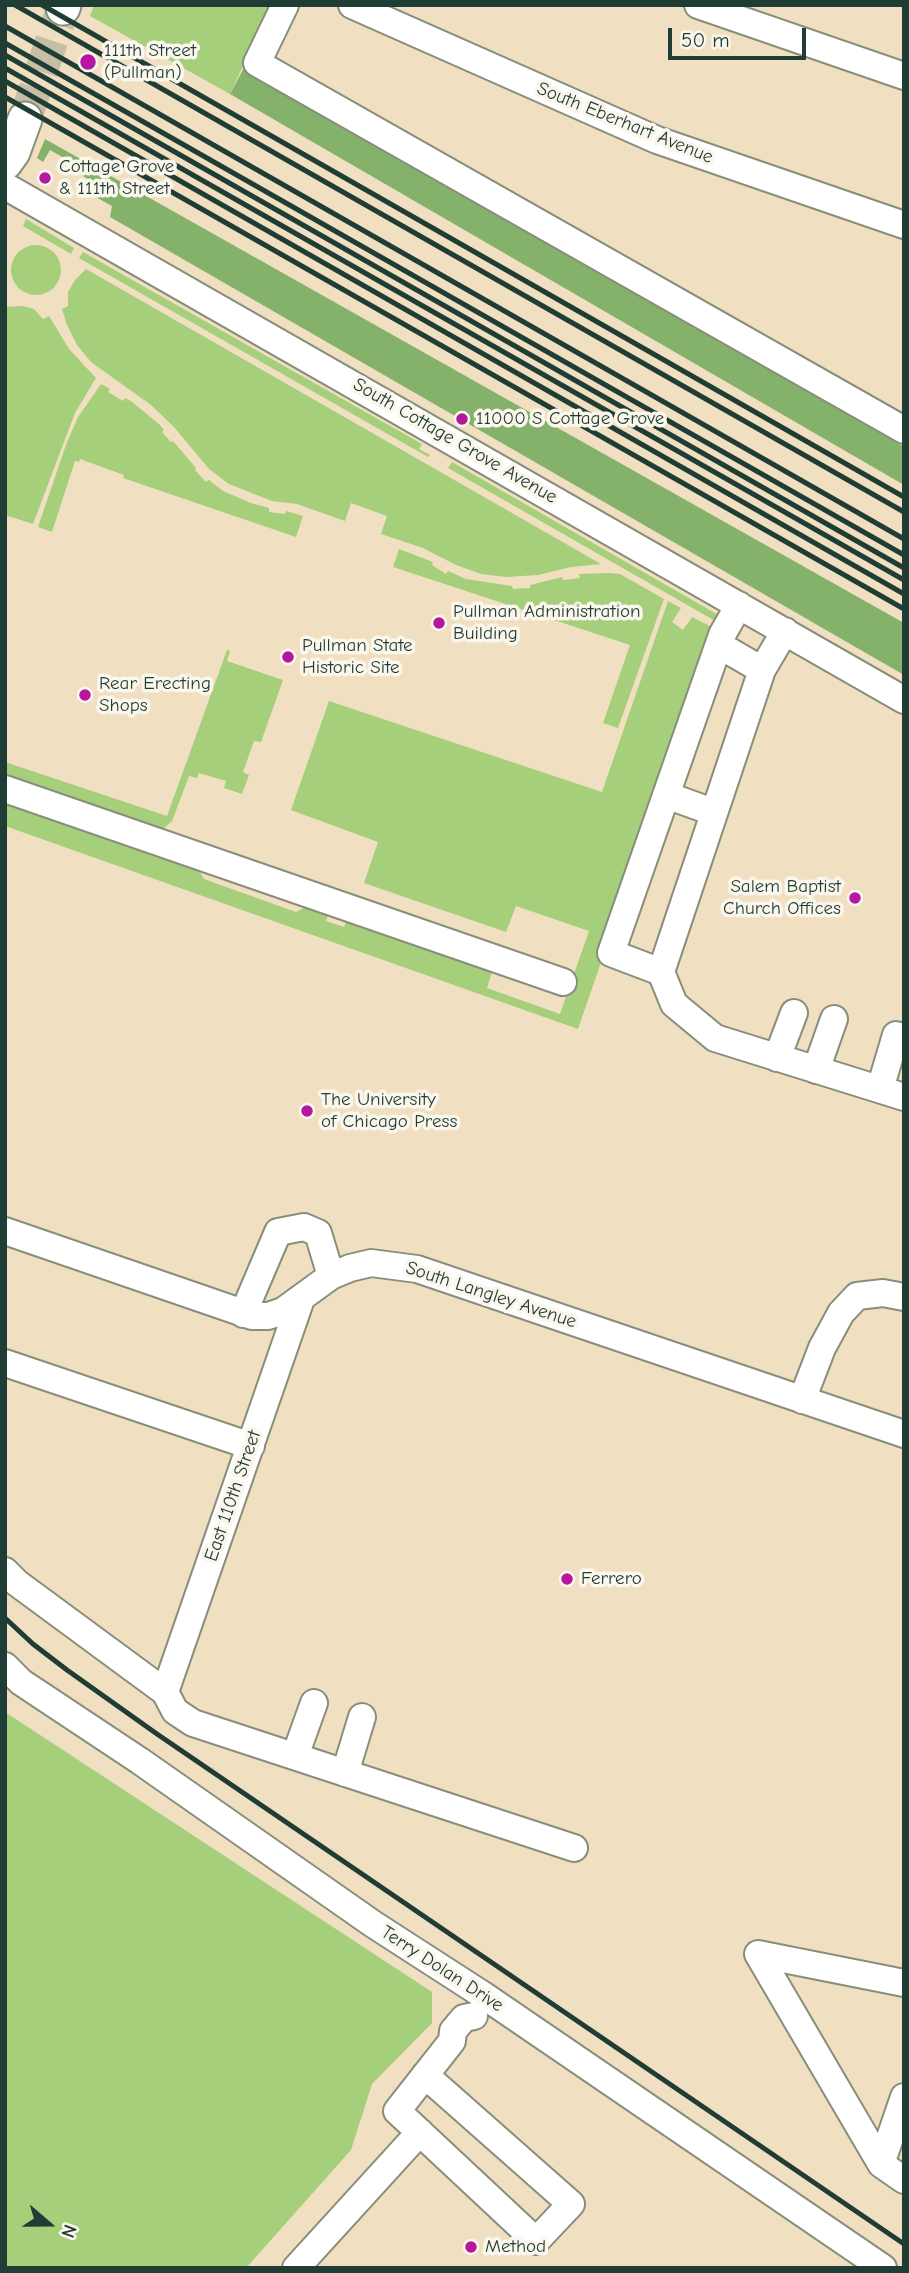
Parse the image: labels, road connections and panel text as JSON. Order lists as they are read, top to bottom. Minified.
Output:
{"streets":{"street":["South Eberhart Avenue","South Cottage Grove Avenue","South Langley Avenue","East 110th Street","Terry Dolan Drive"]},"crossings":[["South Langley Avenue","East 110th Street"]],"places":["111th Street (Pullman)","Cottage Grove & 111th Street","11000 S Cottage Grove","Pullman Administration Building","Pullman State Historic Site","Rear Erecting Shops","Salem Baptist Church Offices","The University of Chicago Press","Ferrero","Method"],"scale_bar":"50 m","north":"right"}
